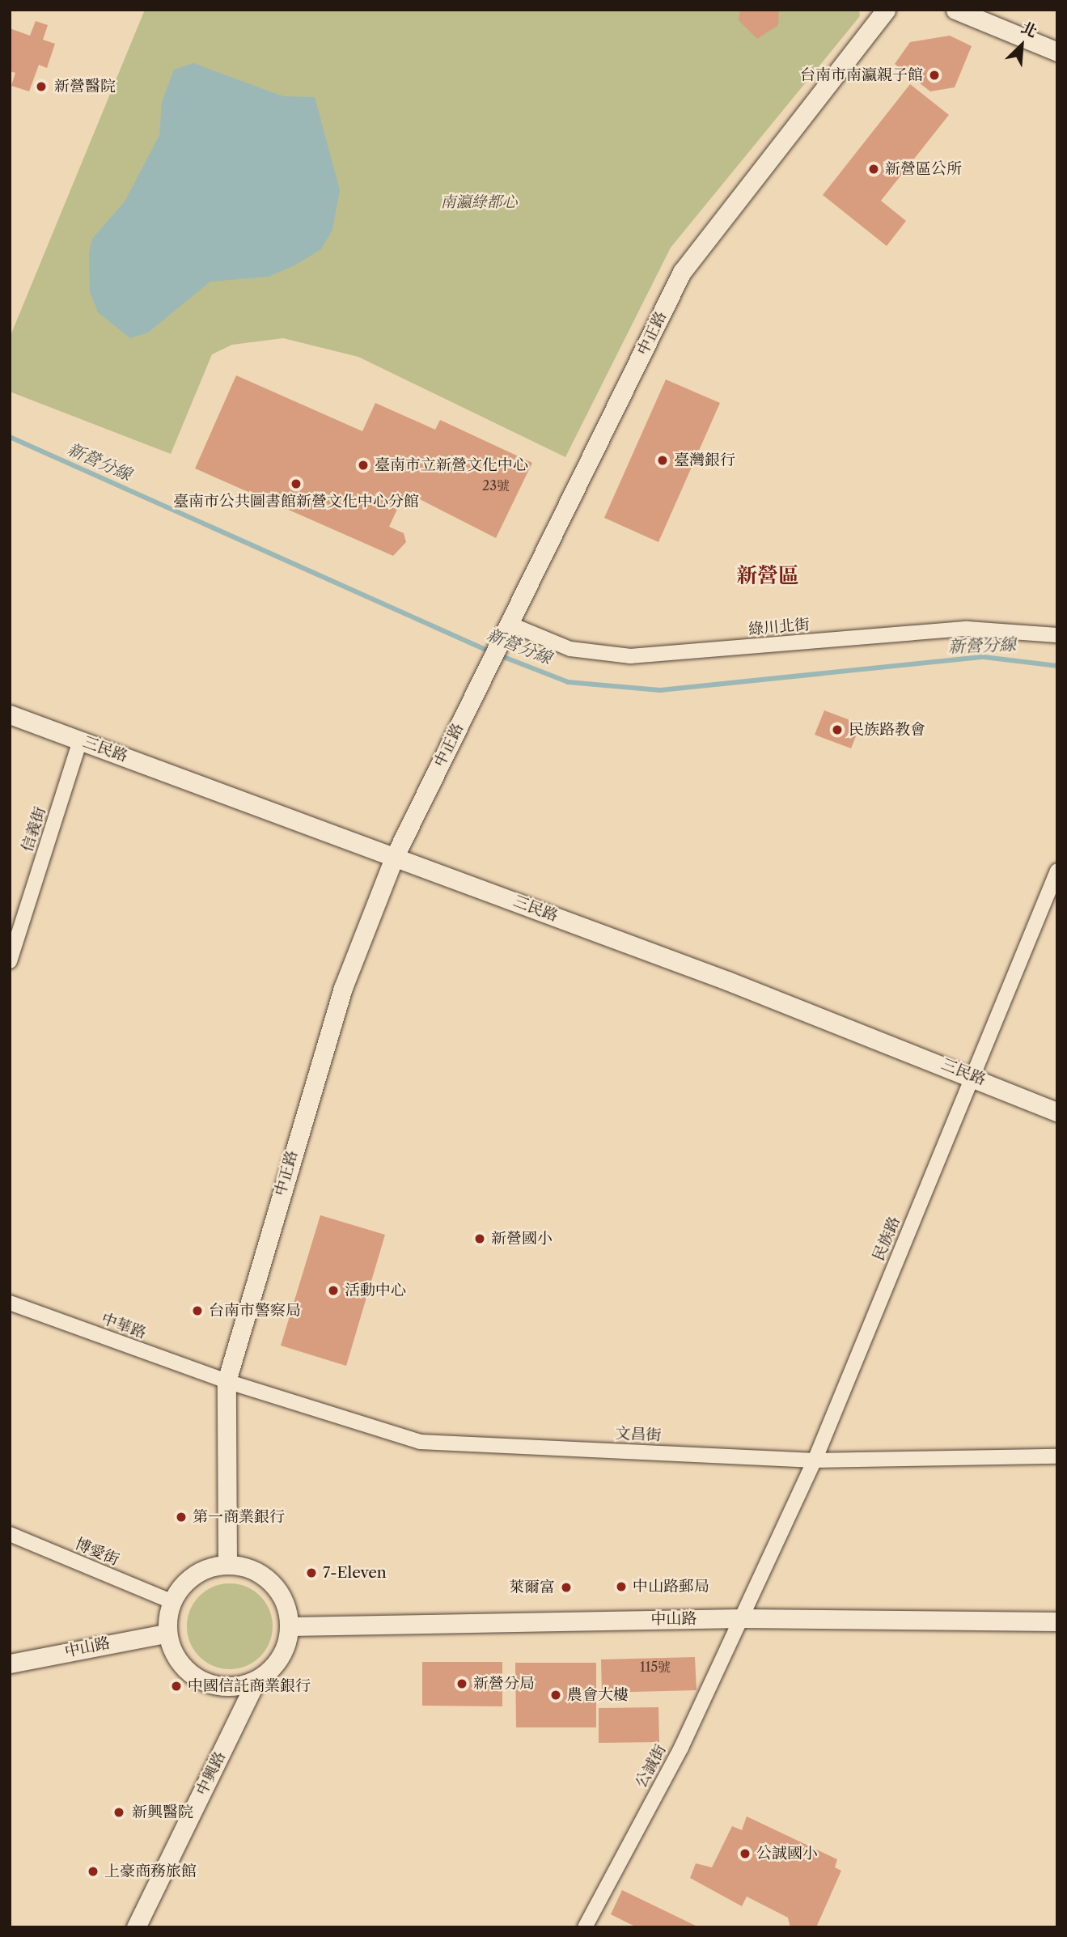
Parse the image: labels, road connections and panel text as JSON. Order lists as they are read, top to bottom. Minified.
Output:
{"streets":{"street":["中正路","綠川北街","三民路","信義街","民族路","中華路","文昌街","博愛街","中山路","公誠街","中興路"]},"crossings":[["中正路","綠川北街"],["中正路","三民路"],["中正路","中華路"],["中正路","文昌街"],["中正路","博愛街"],["中正路","中山路"],["中正路","中興路"],["三民路","信義街"],["三民路","民族路"],["民族路","文昌街"],["民族路","中山路"],["民族路","公誠街"],["中華路","文昌街"],["博愛街","中山路"],["博愛街","中興路"],["中山路","公誠街"],["中山路","中興路"]],"districts":["新營區"],"water":["新營分線"],"parks":["南瀛綠都心"],"places":["台南市南瀛親子館","新營醫院","新營區公所","臺灣銀行","臺南市立新營文化中心","臺南市公共圖書館新營文化中心分館","民族路教會","新營國小","活動中心","台南市警察局","第一商業銀行","7-Eleven","中山路郵局","萊爾富","新營分局","中國信託商業銀行","農會大樓","新興醫院","公誠國小","上豪商務旅館"],"house_numbers":["23號","115號"],"north":"top right"}
